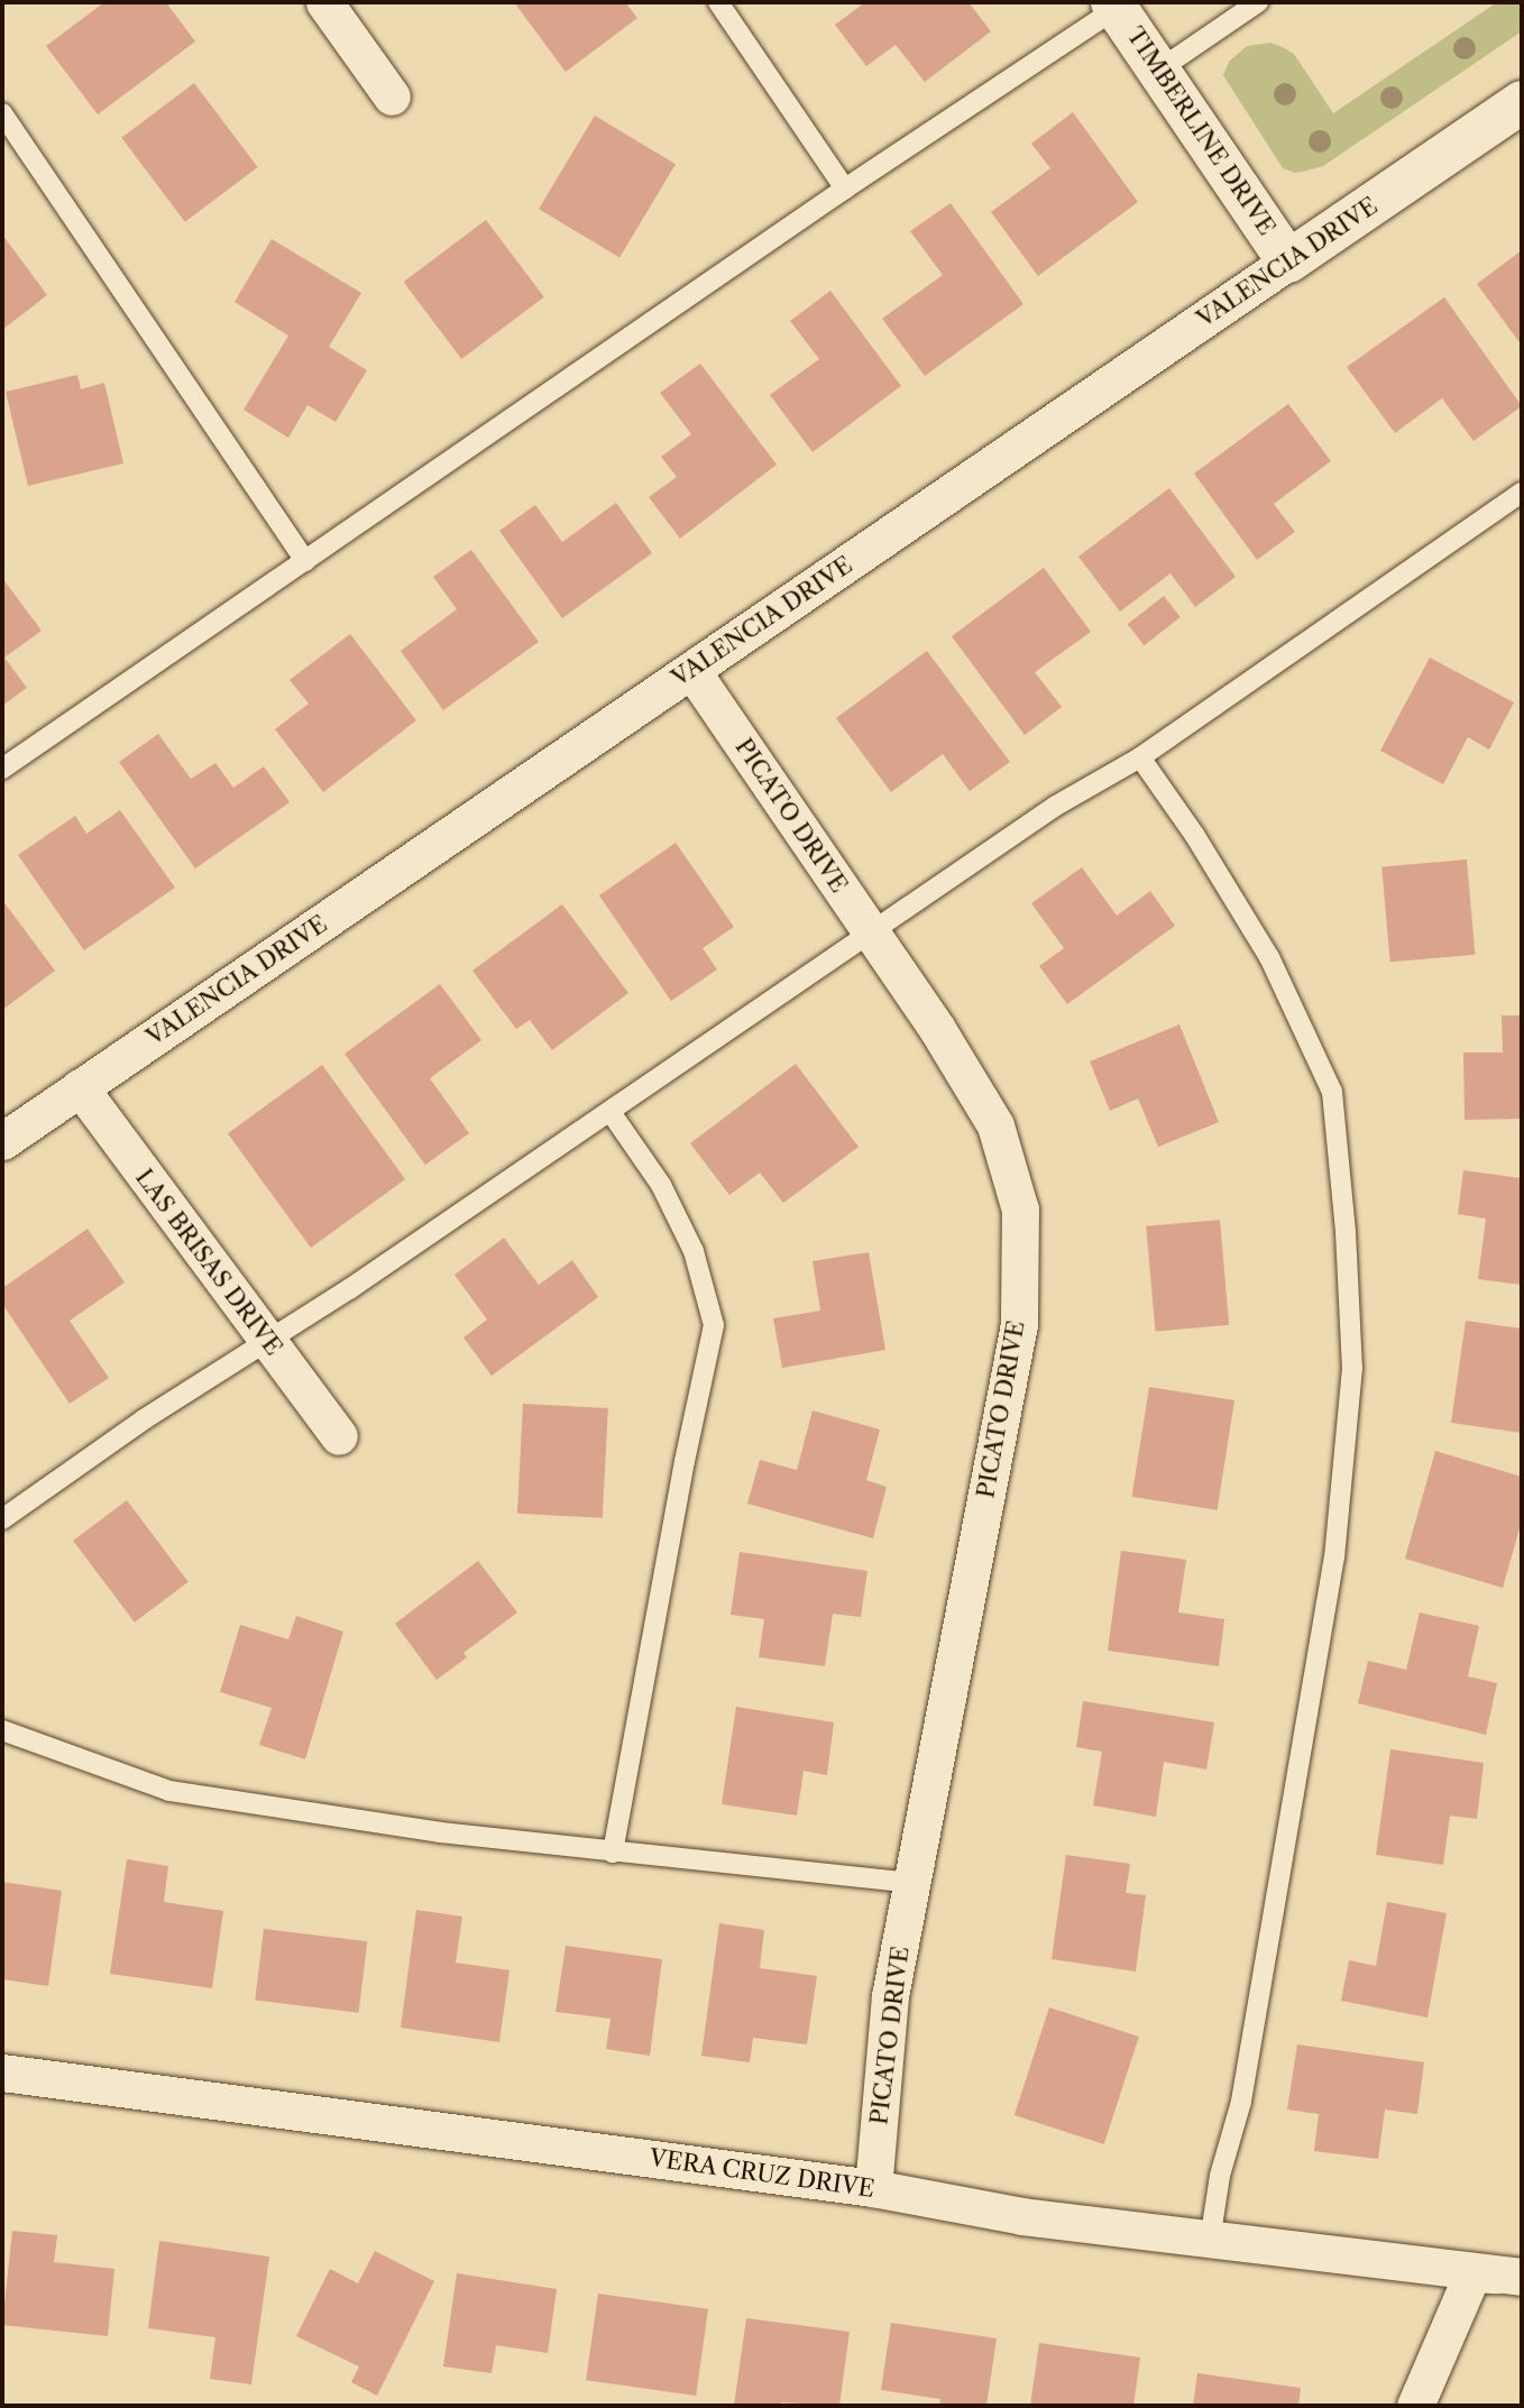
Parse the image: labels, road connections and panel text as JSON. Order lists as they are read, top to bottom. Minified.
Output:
{"streets":{"street":["TIMBERLINE DRIVE","VALENCIA DRIVE","PICATO DRIVE","LAS BRISAS DRIVE","VERA CRUZ DRIVE"]},"crossings":[["TIMBERLINE DRIVE","VALENCIA DRIVE"],["VALENCIA DRIVE","PICATO DRIVE"],["VALENCIA DRIVE","LAS BRISAS DRIVE"],["PICATO DRIVE","VERA CRUZ DRIVE"]]}
